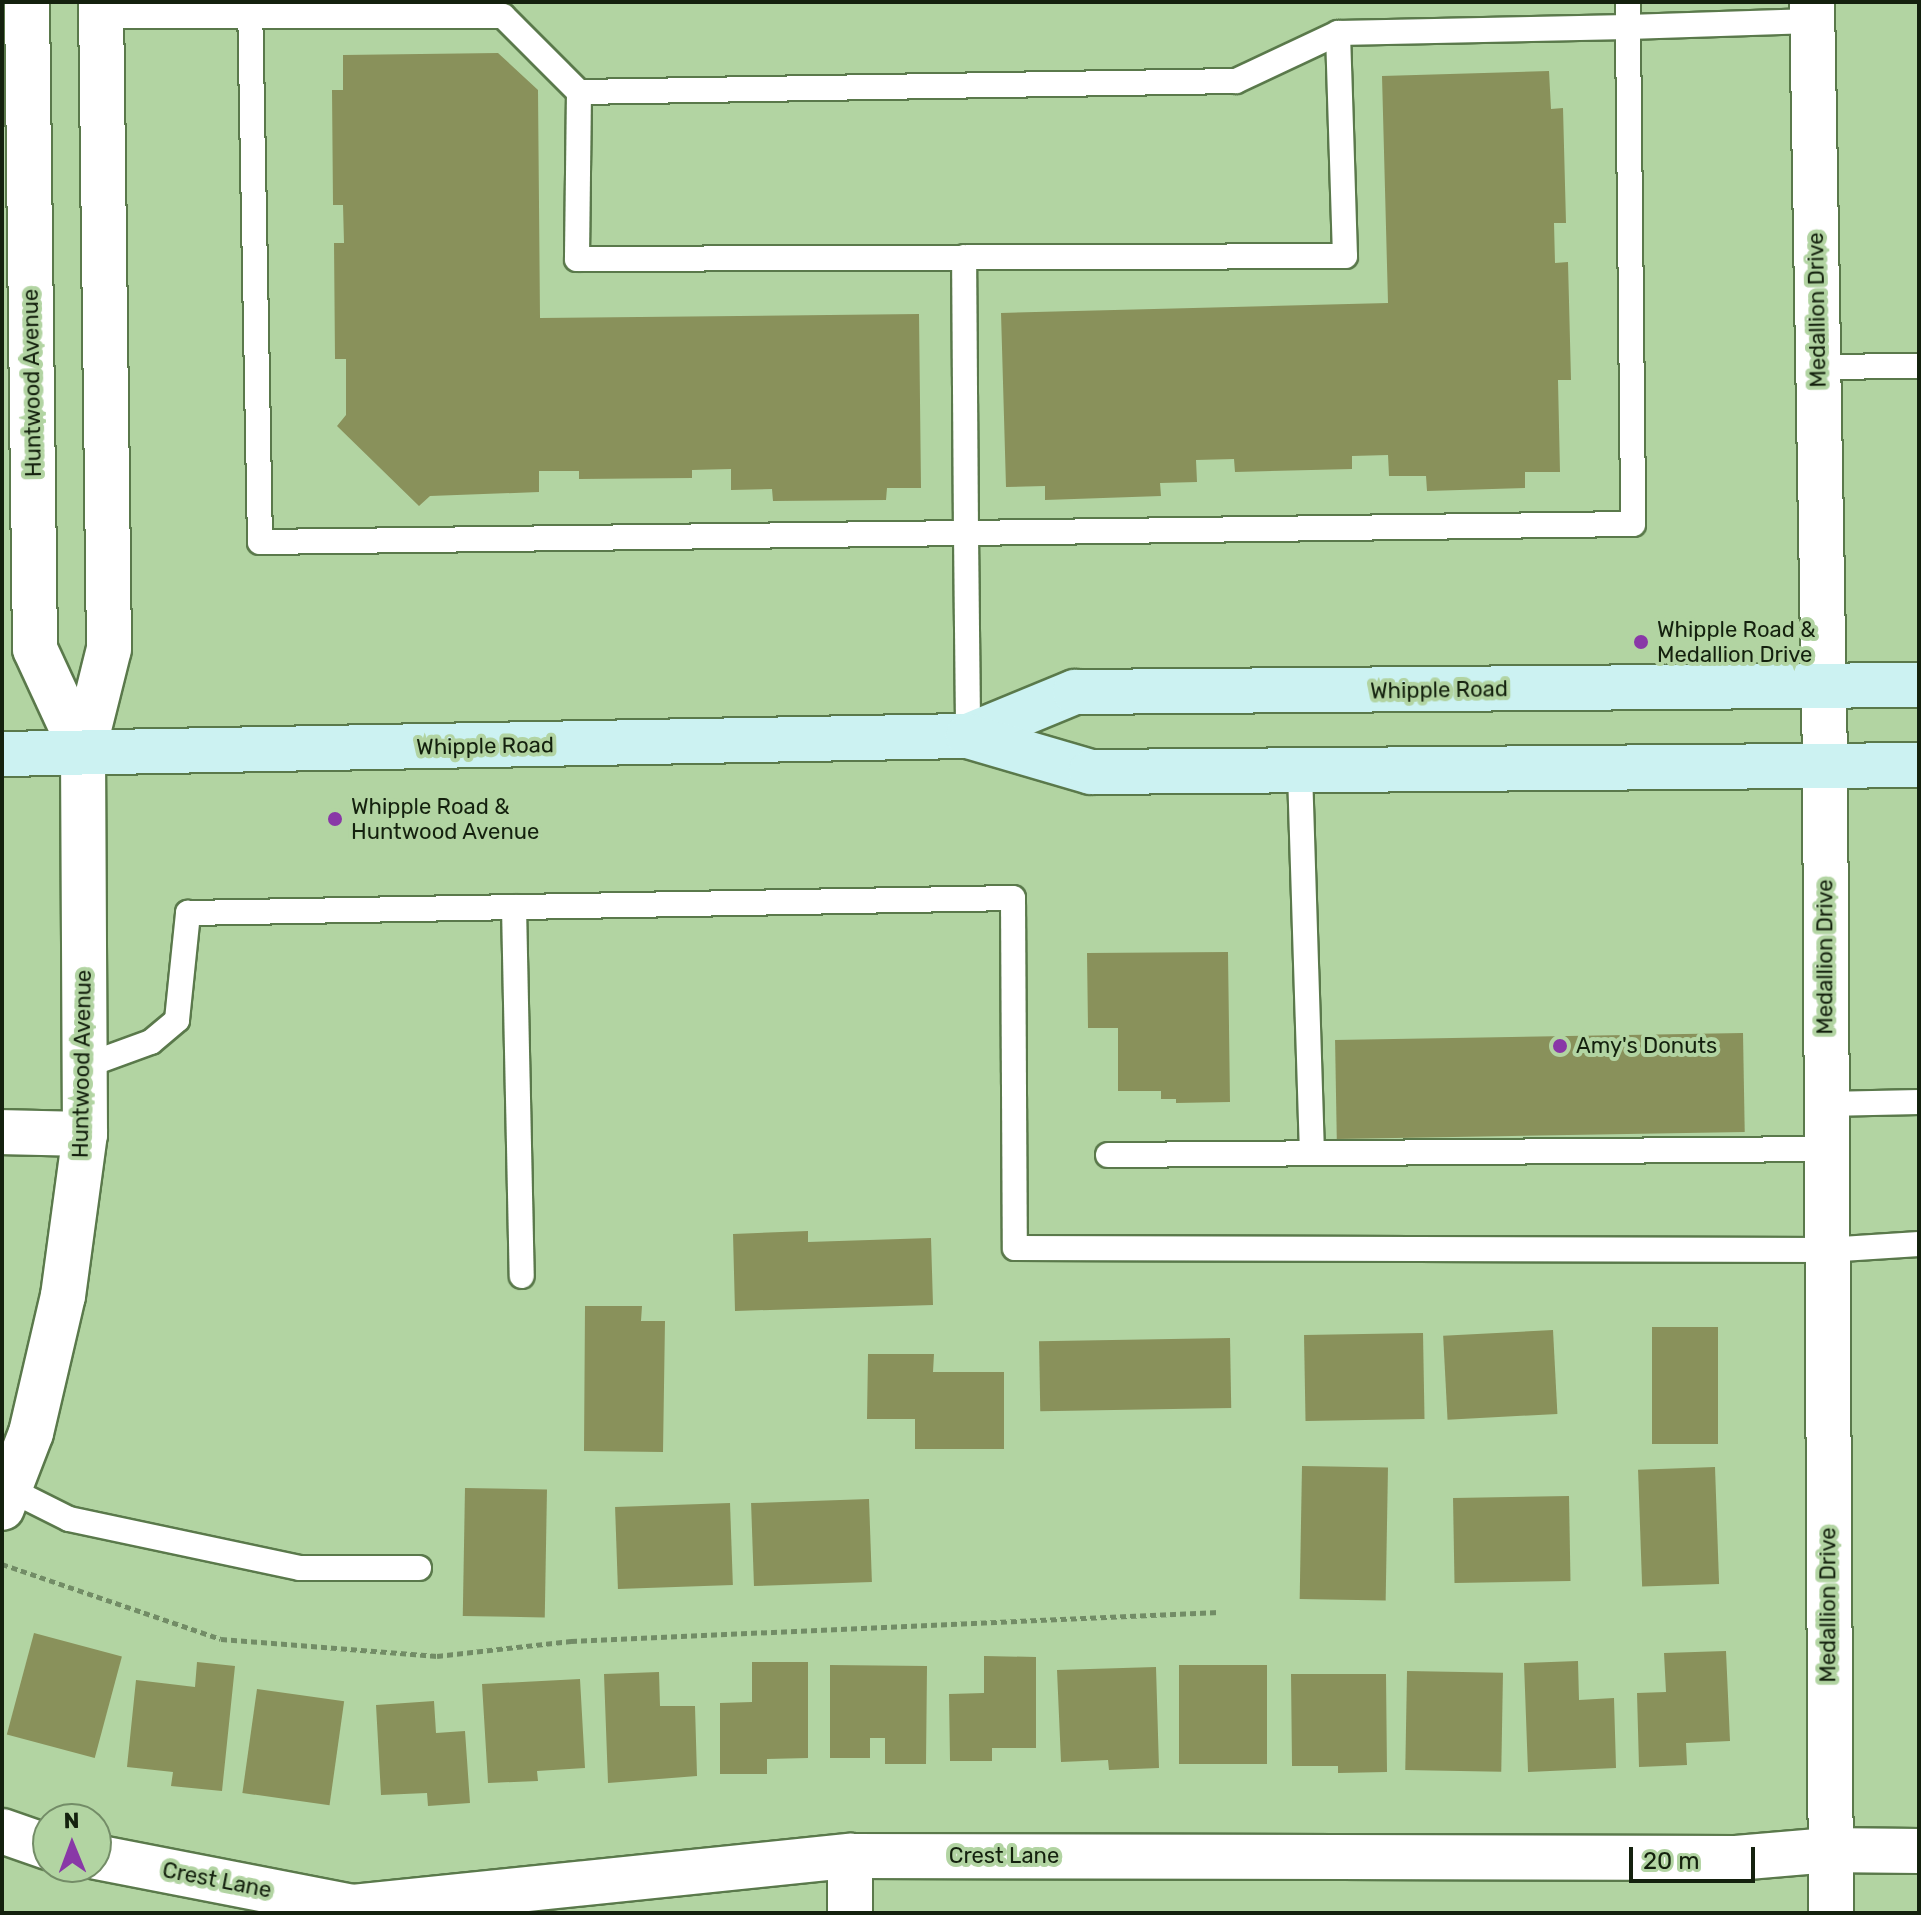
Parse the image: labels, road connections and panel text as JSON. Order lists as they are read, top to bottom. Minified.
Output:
{"streets":{"main road":["Whipple Road"],"street":["Medallion Drive","Huntwood Avenue","Crest Lane"]},"crossings":[["Medallion Drive","Whipple Road"],["Medallion Drive","Crest Lane"],["Huntwood Avenue","Whipple Road"]],"places":["Whipple Road & Medallion Drive","Whipple Road & Huntwood Avenue","Amy's Donuts"],"scale_bar":"20 m","north":"top"}
